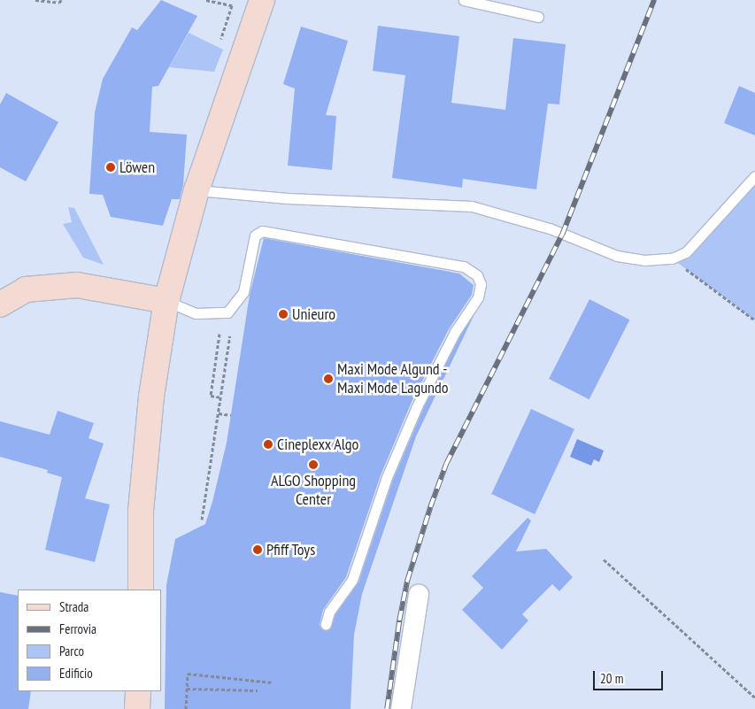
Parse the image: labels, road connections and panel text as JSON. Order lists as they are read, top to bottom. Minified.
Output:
{"places":["Löwen","Unieuro","Maxi Mode Algund - Maxi Mode Lagundo","Cineplexx Algo","ALGO Shopping Center","Pfiff Toys"],"legend":["Strada","Ferrovia","Parco","Edificio"],"scale_bar":"20 m"}
